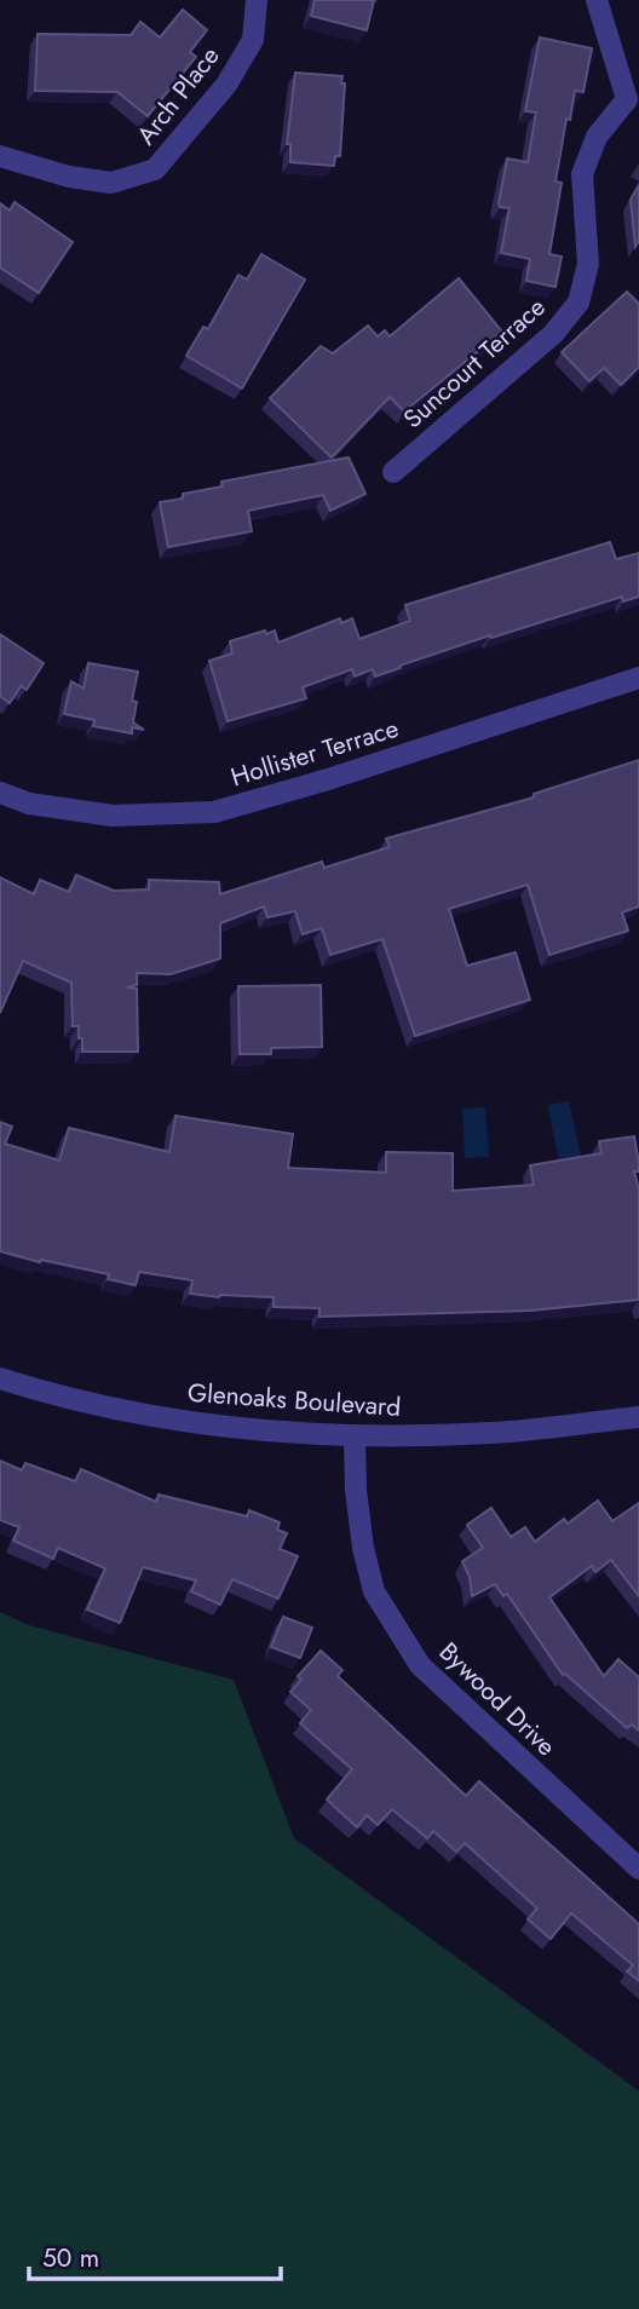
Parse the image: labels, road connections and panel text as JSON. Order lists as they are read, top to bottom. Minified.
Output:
{"streets":{"street":["Arch Place","Suncourt Terrace","Hollister Terrace","Glenoaks Boulevard","Bywood Drive"]},"crossings":[["Glenoaks Boulevard","Bywood Drive"]],"scale_bar":"50 m"}
